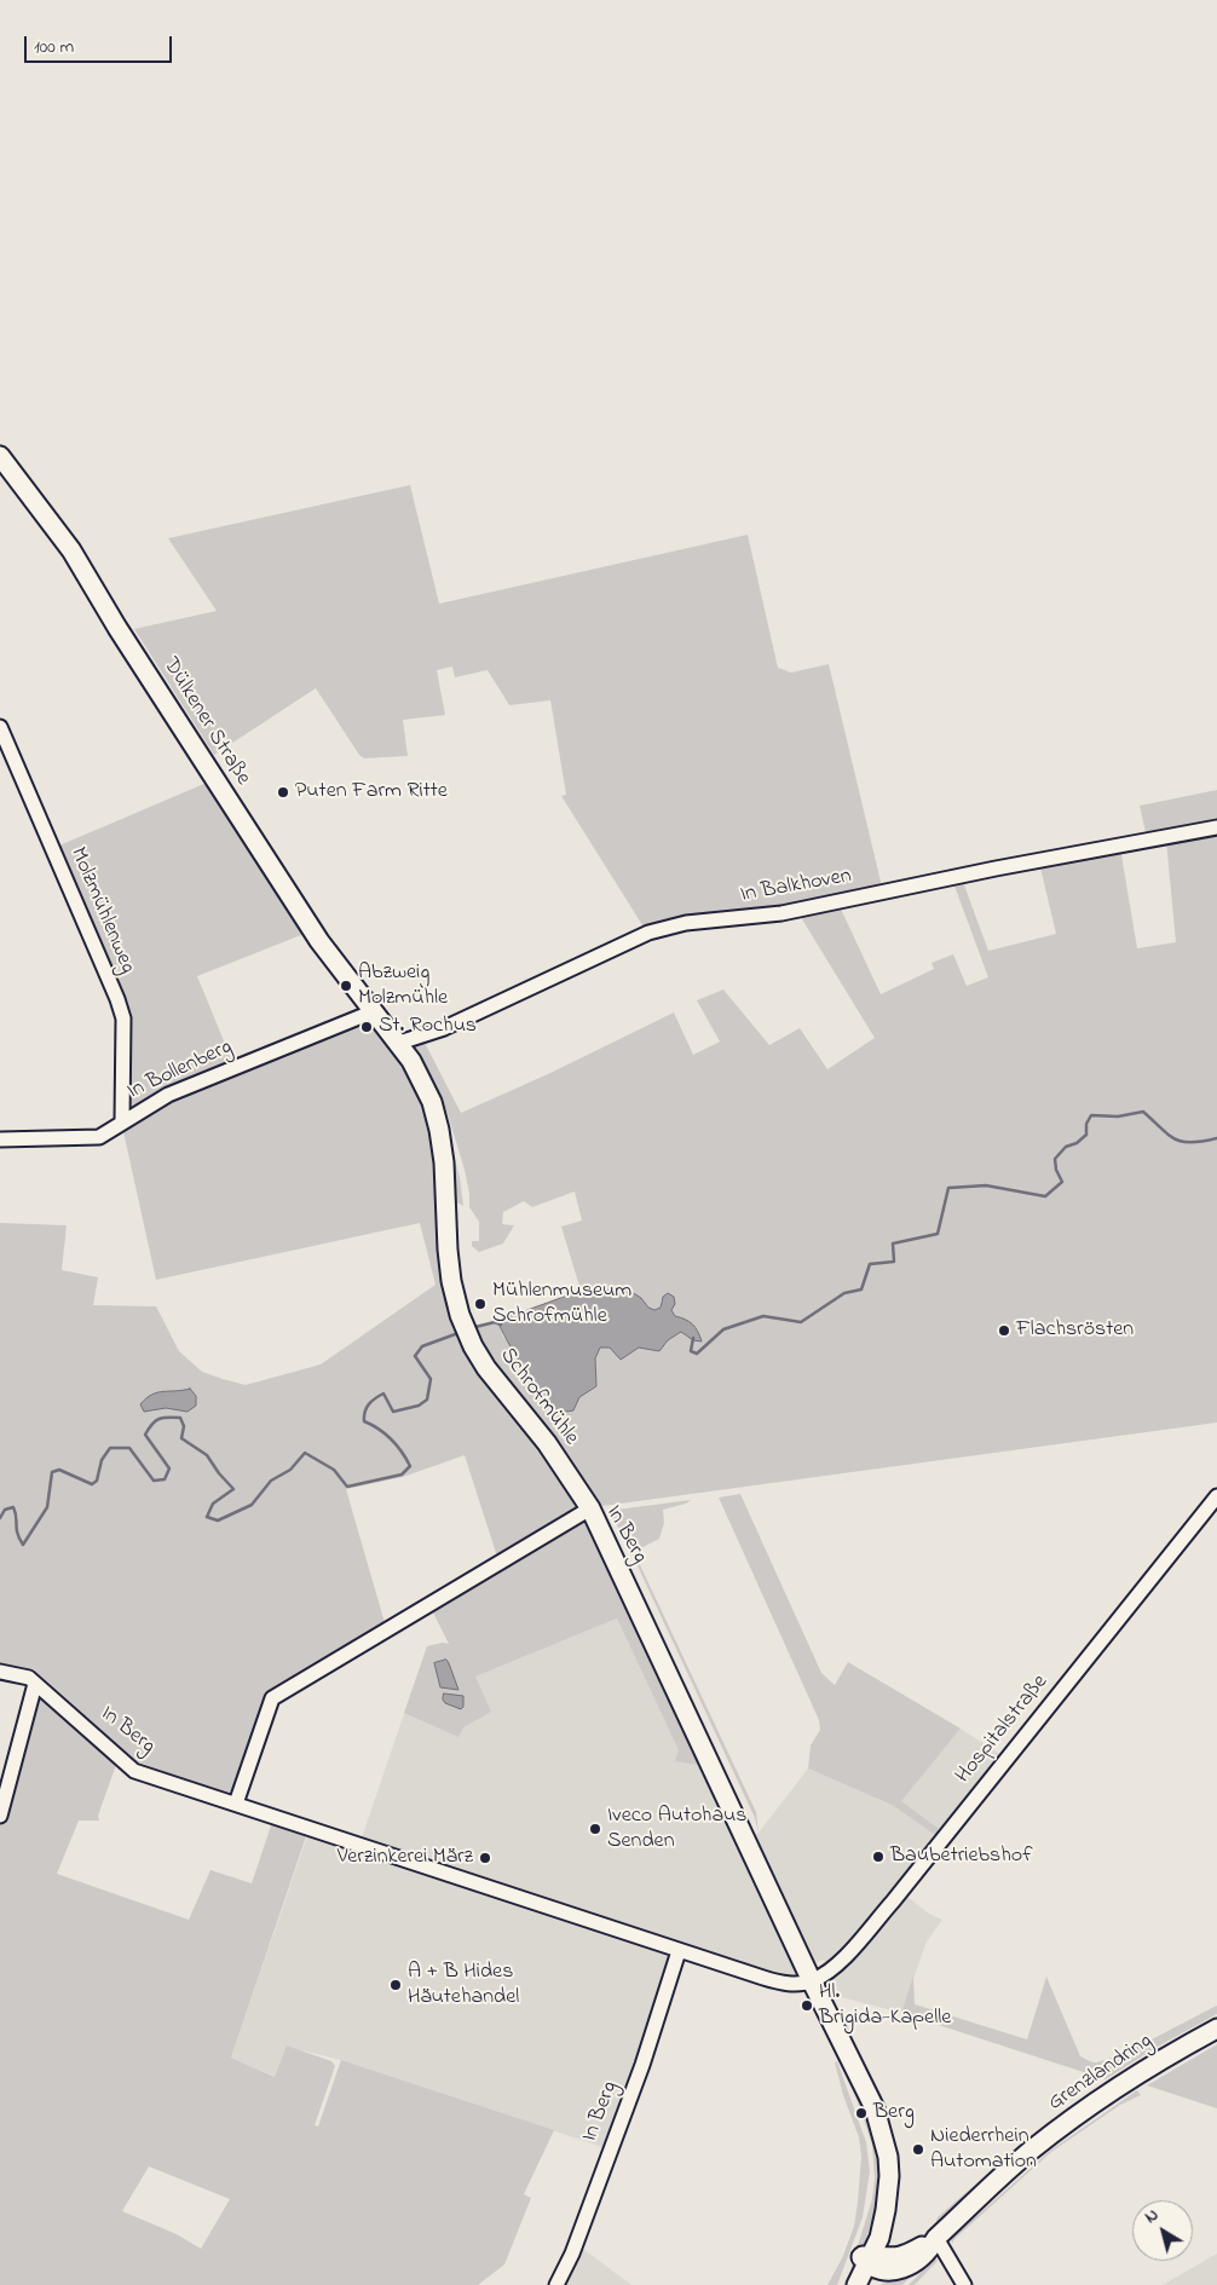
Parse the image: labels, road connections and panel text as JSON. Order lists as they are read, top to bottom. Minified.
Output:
{"streets":{"main road":["Dülkener Straße","Schrofmühle","In Berg","Grenzlandring"],"street":["In Balkhoven","Molzmühlenweg","In Bollenberg","Hospitalstraße"]},"crossings":[["Dülkener Straße","In Balkhoven"],["Dülkener Straße","In Bollenberg"],["Dülkener Straße","Schrofmühle"],["In Balkhoven","Schrofmühle"],["Molzmühlenweg","In Bollenberg"],["Schrofmühle","In Berg"],["In Berg","Hospitalstraße"],["In Berg","Grenzlandring"]],"places":["Puten Farm Ritte","Abzweig Molzmühle","St. Rochus","Mühlenmuseum Schrofmühle","Flachsrösten","Iveco Autohaus Senden","Baubetriebshof","Verzinkerei März","A + B Hides Häutehandel","Hl. Brigida-Kapelle","Berg","Niederrhein Automation"],"scale_bar":"100 m","north":"top left"}
